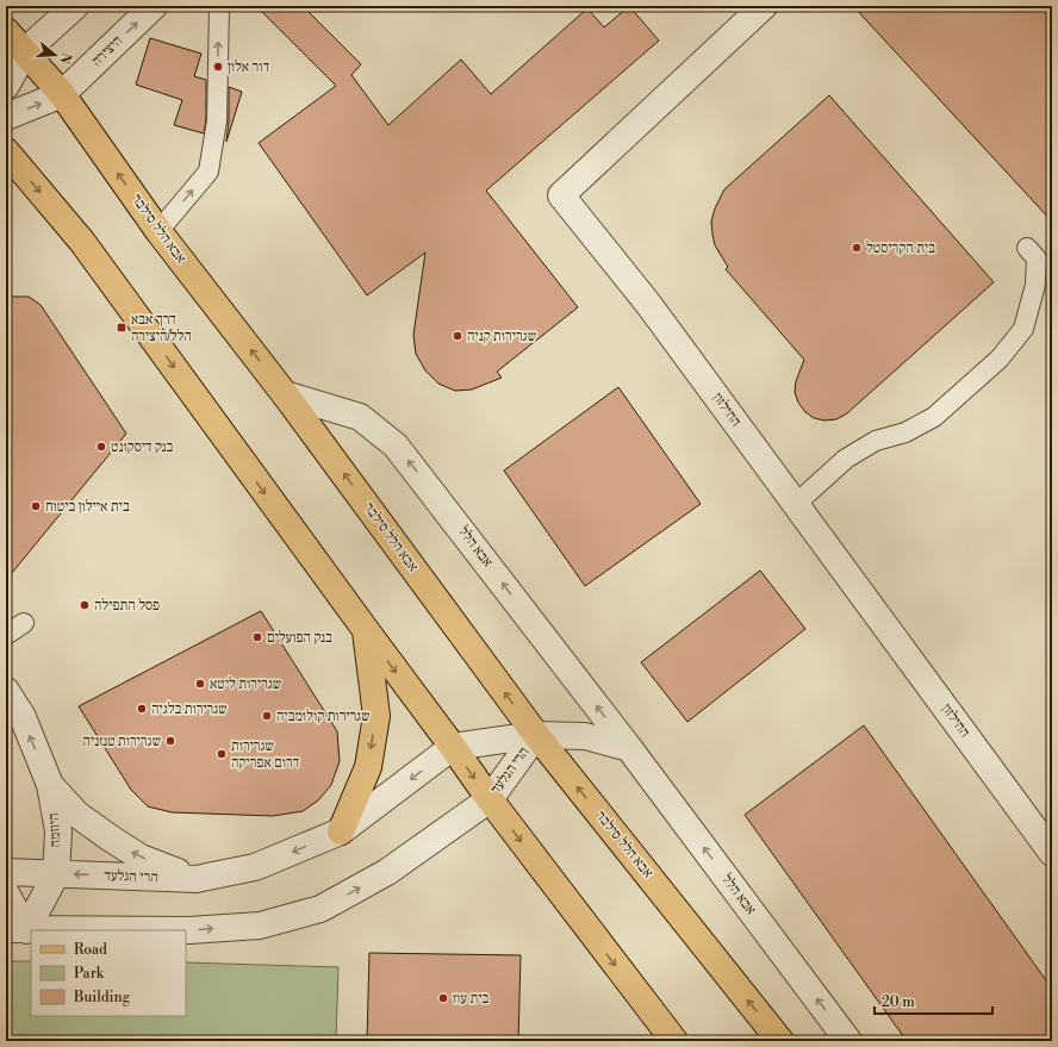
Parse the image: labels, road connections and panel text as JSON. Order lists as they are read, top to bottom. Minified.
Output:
{"streets":{"main road":["אבא הלל סילבר"],"street":["היצירה","החילזון","אבא הלל","הרי הגלעד","היוזמה"]},"crossings":[["היצירה","אבא הלל סילבר"],["אבא הלל סילבר","אבא הלל"],["אבא הלל סילבר","הרי הגלעד"],["הרי הגלעד","היוזמה"]],"one_way":["אבא הלל","היוזמה"],"places":{"other":["דור אלון","בית הקריסטל","שגרירות קניה","בנק דיסקונט","בית איילון ביטוח","פסל התפילה","בנק הפועלים","שגרירות ליטא","שגרירות בלגיה","שגרירות קולומביה","שגרירות טנזניה","שגרירות דרום אפריקה","בית עוז"],"transit":["דרך אבא הלל/היצירה"]},"legend":["Road","Park","Building"],"scale_bar":"20 m","north":"right"}
